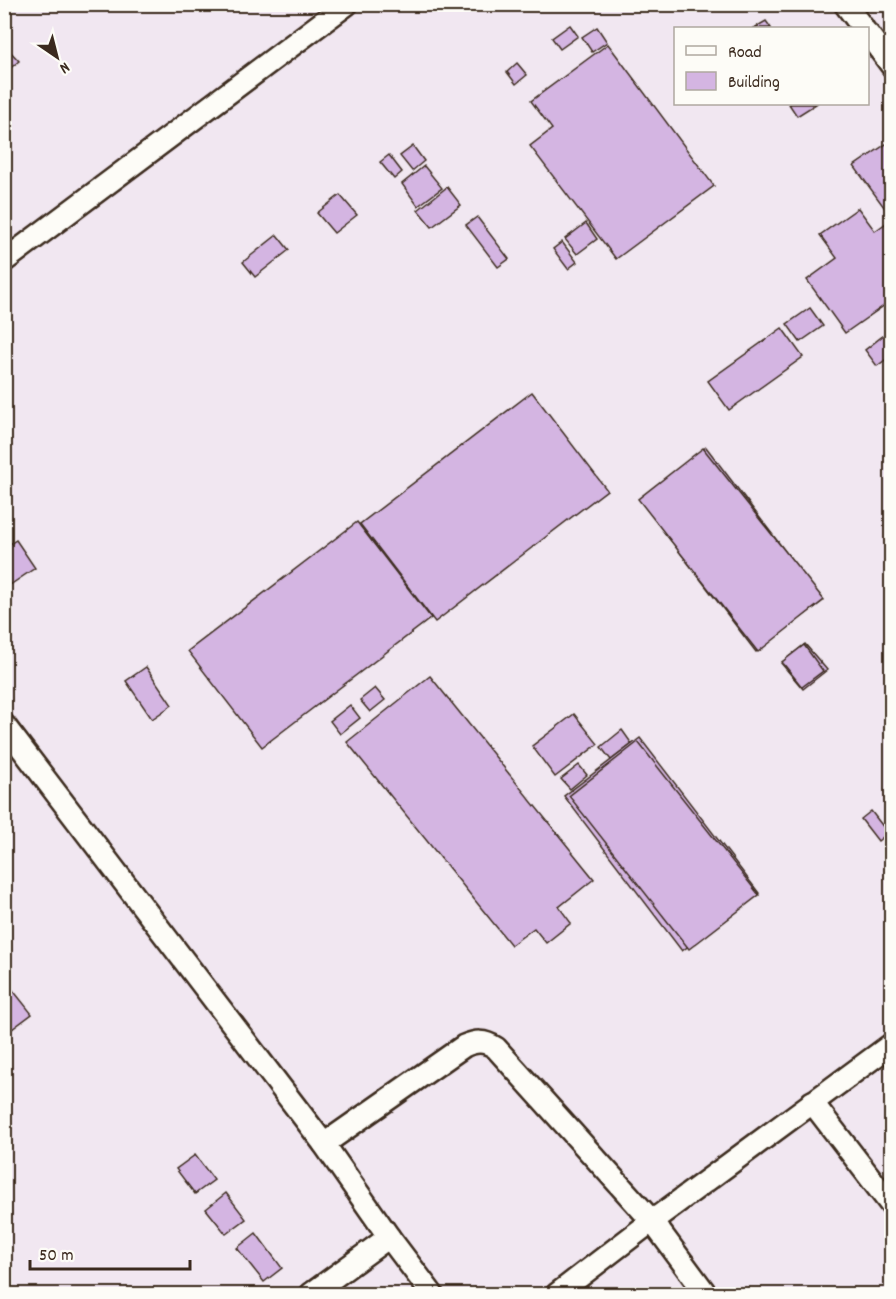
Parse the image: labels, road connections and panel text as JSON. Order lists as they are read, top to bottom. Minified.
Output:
{"legend":["Road","Building"],"scale_bar":"50 m","north":"bottom right"}
